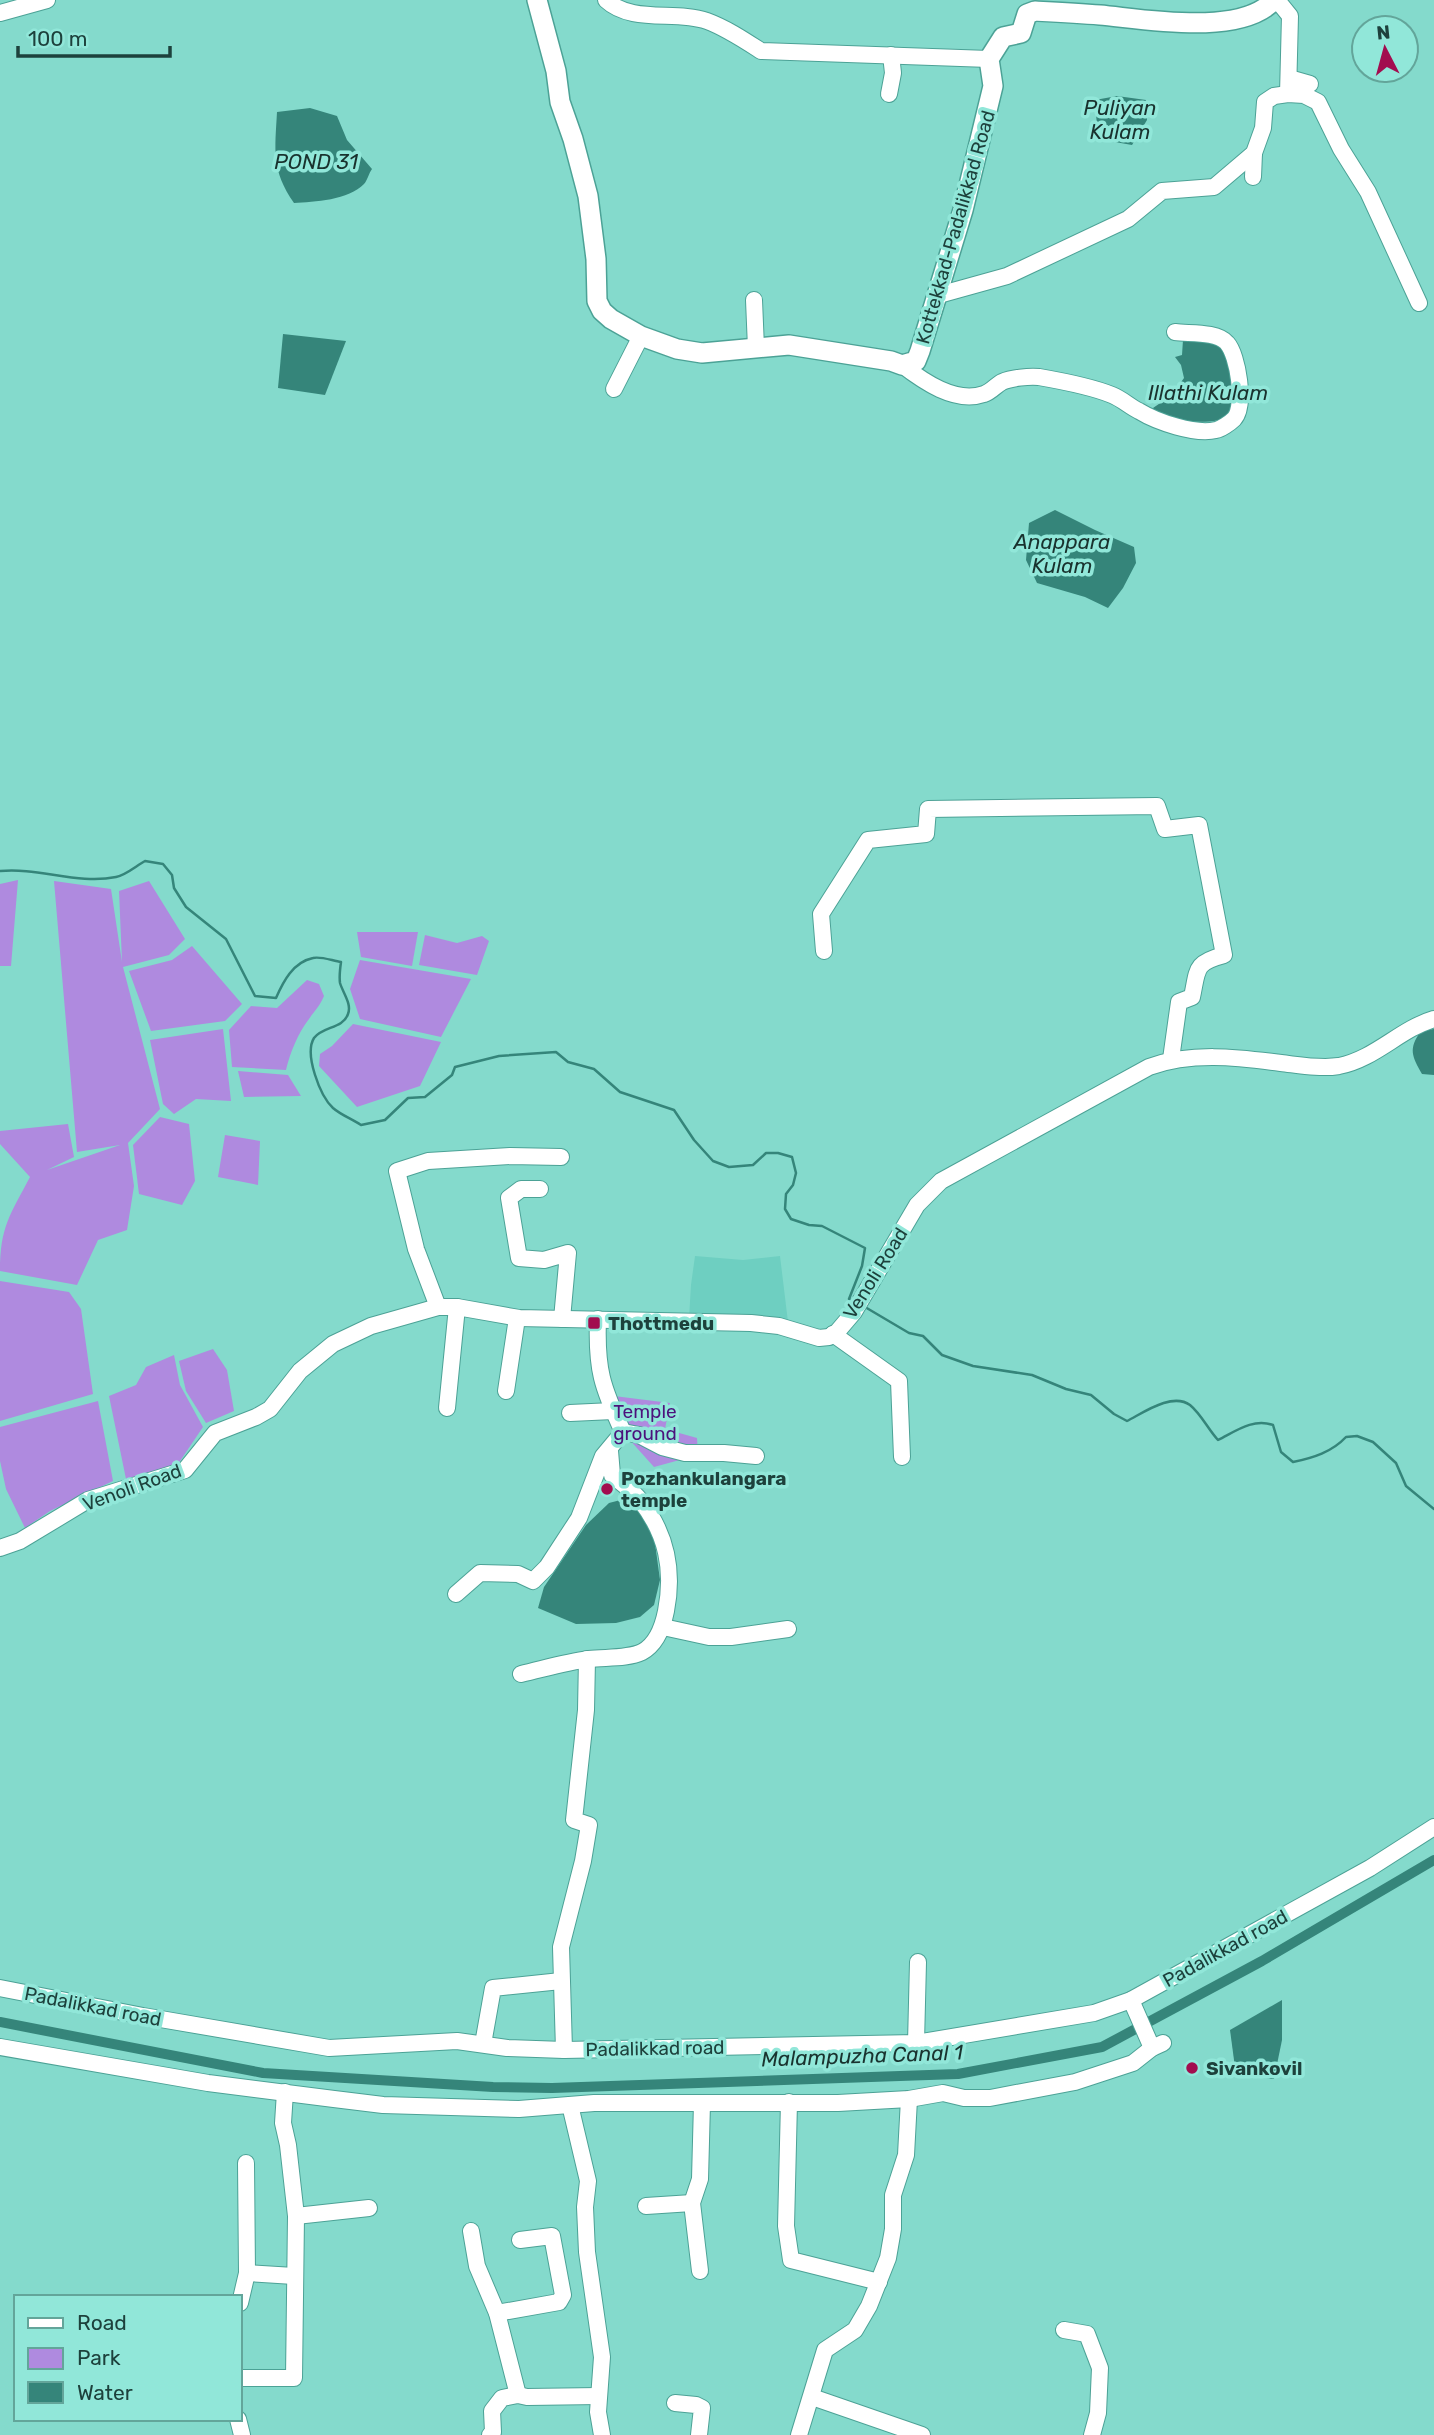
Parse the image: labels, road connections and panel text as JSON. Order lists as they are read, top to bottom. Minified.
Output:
{"streets":{"main road":["Kottekkad-Padalikkad Road"],"street":["Venoli Road","Padalikkad road"]},"water":["Puliyan Kulam","POND 31","Illathi Kulam","Anappara Kulam","Malampuzha Canal 1"],"parks":["Temple ground"],"places":{"transit":["Thottmedu"],"other":["Pozhankulangara temple","Sivankovil"]},"legend":["Road","Park","Water"],"scale_bar":"100 m","north":"top"}
